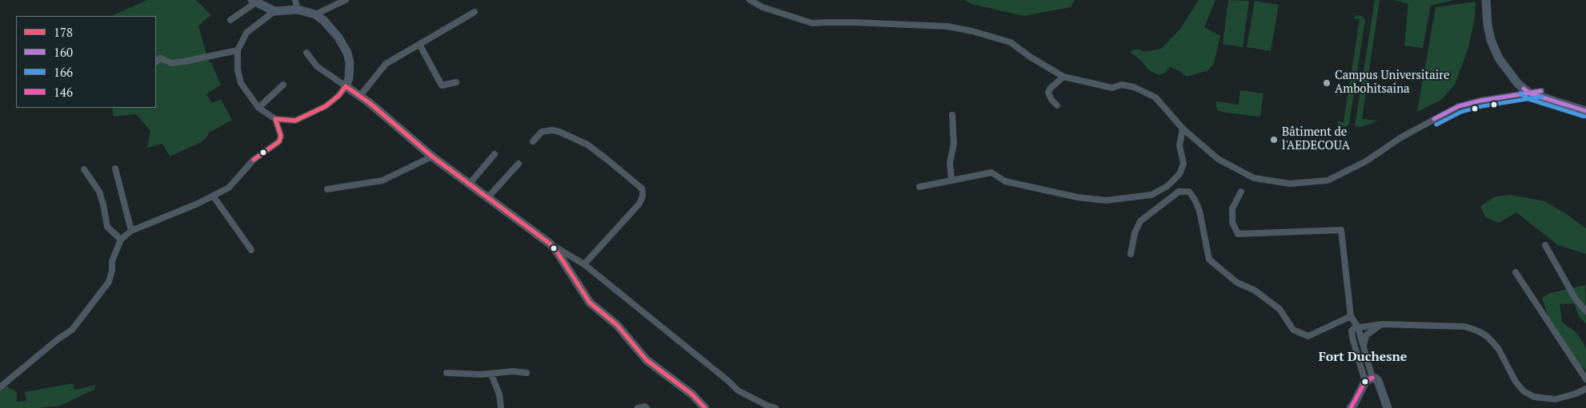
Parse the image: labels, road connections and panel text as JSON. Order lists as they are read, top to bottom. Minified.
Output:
{"districts":["Fort Duchesne"],"places":["Campus Universitaire Ambohitsaina","Bâtiment de l'AEDECOUA"],"lines":["transit line 178","transit line 160","transit line 166","transit line 146"],"legend":["178","160","166","146"]}
